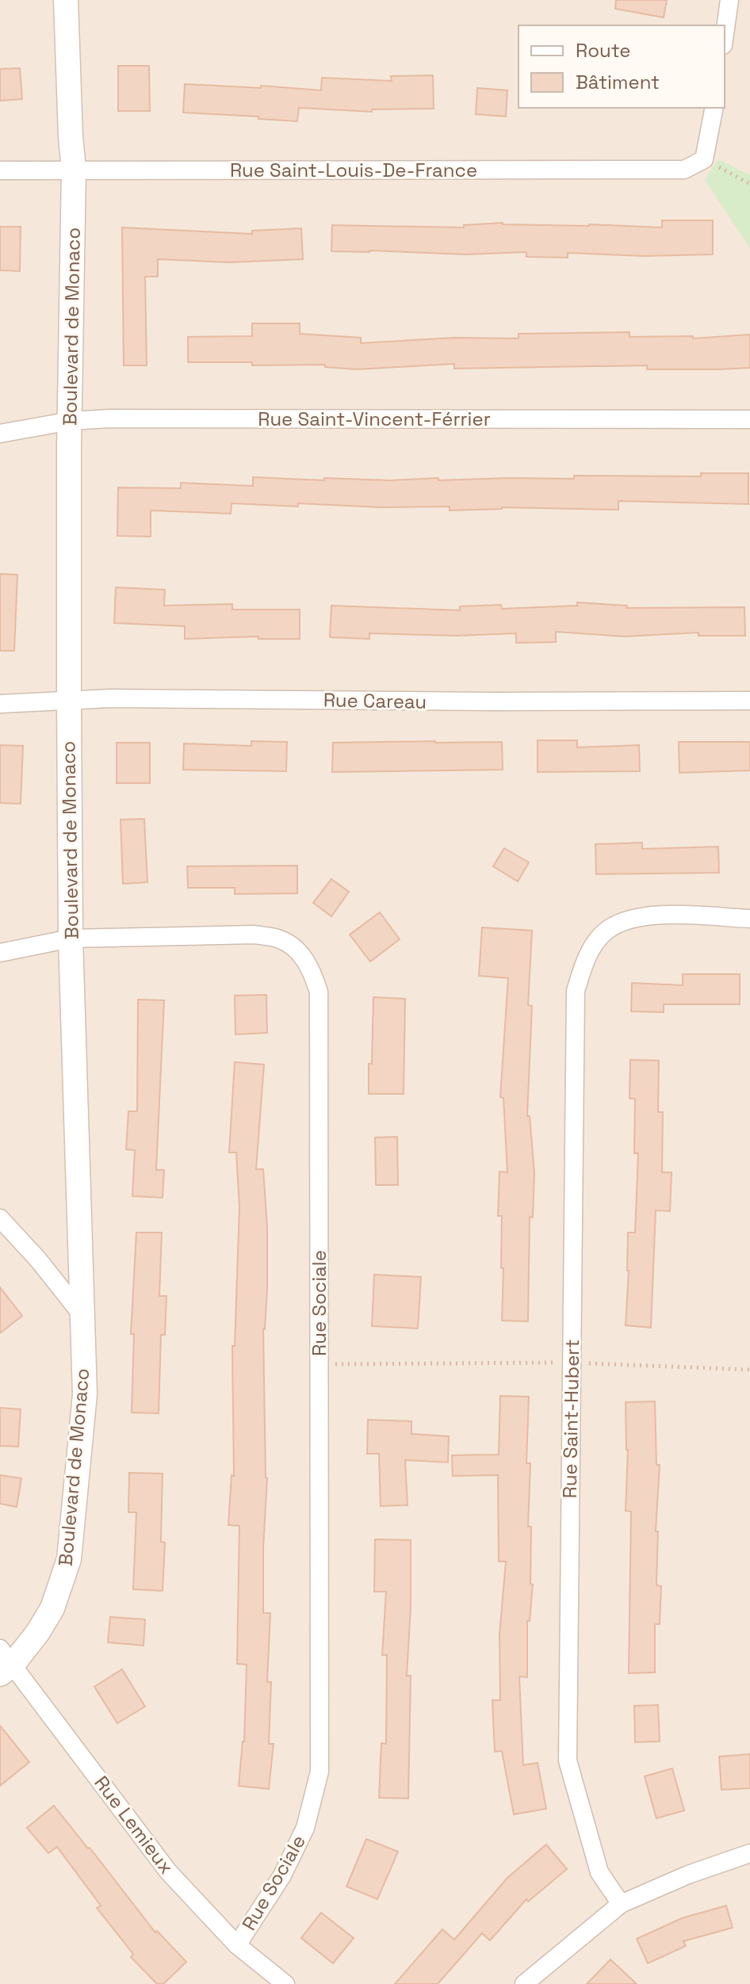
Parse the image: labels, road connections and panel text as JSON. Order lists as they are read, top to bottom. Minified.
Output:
{"streets":{"street":["Rue Saint-Louis-De-France","Boulevard de Monaco","Rue Saint-Vincent-Férrier","Rue Careau","Rue Sociale","Rue Saint-Hubert","Rue Lemieux"]},"crossings":[["Rue Saint-Louis-De-France","Boulevard de Monaco"],["Boulevard de Monaco","Rue Saint-Vincent-Férrier"],["Boulevard de Monaco","Rue Careau"],["Boulevard de Monaco","Rue Sociale"],["Boulevard de Monaco","Rue Lemieux"],["Rue Sociale","Rue Lemieux"]],"legend":["Route","Bâtiment"]}
